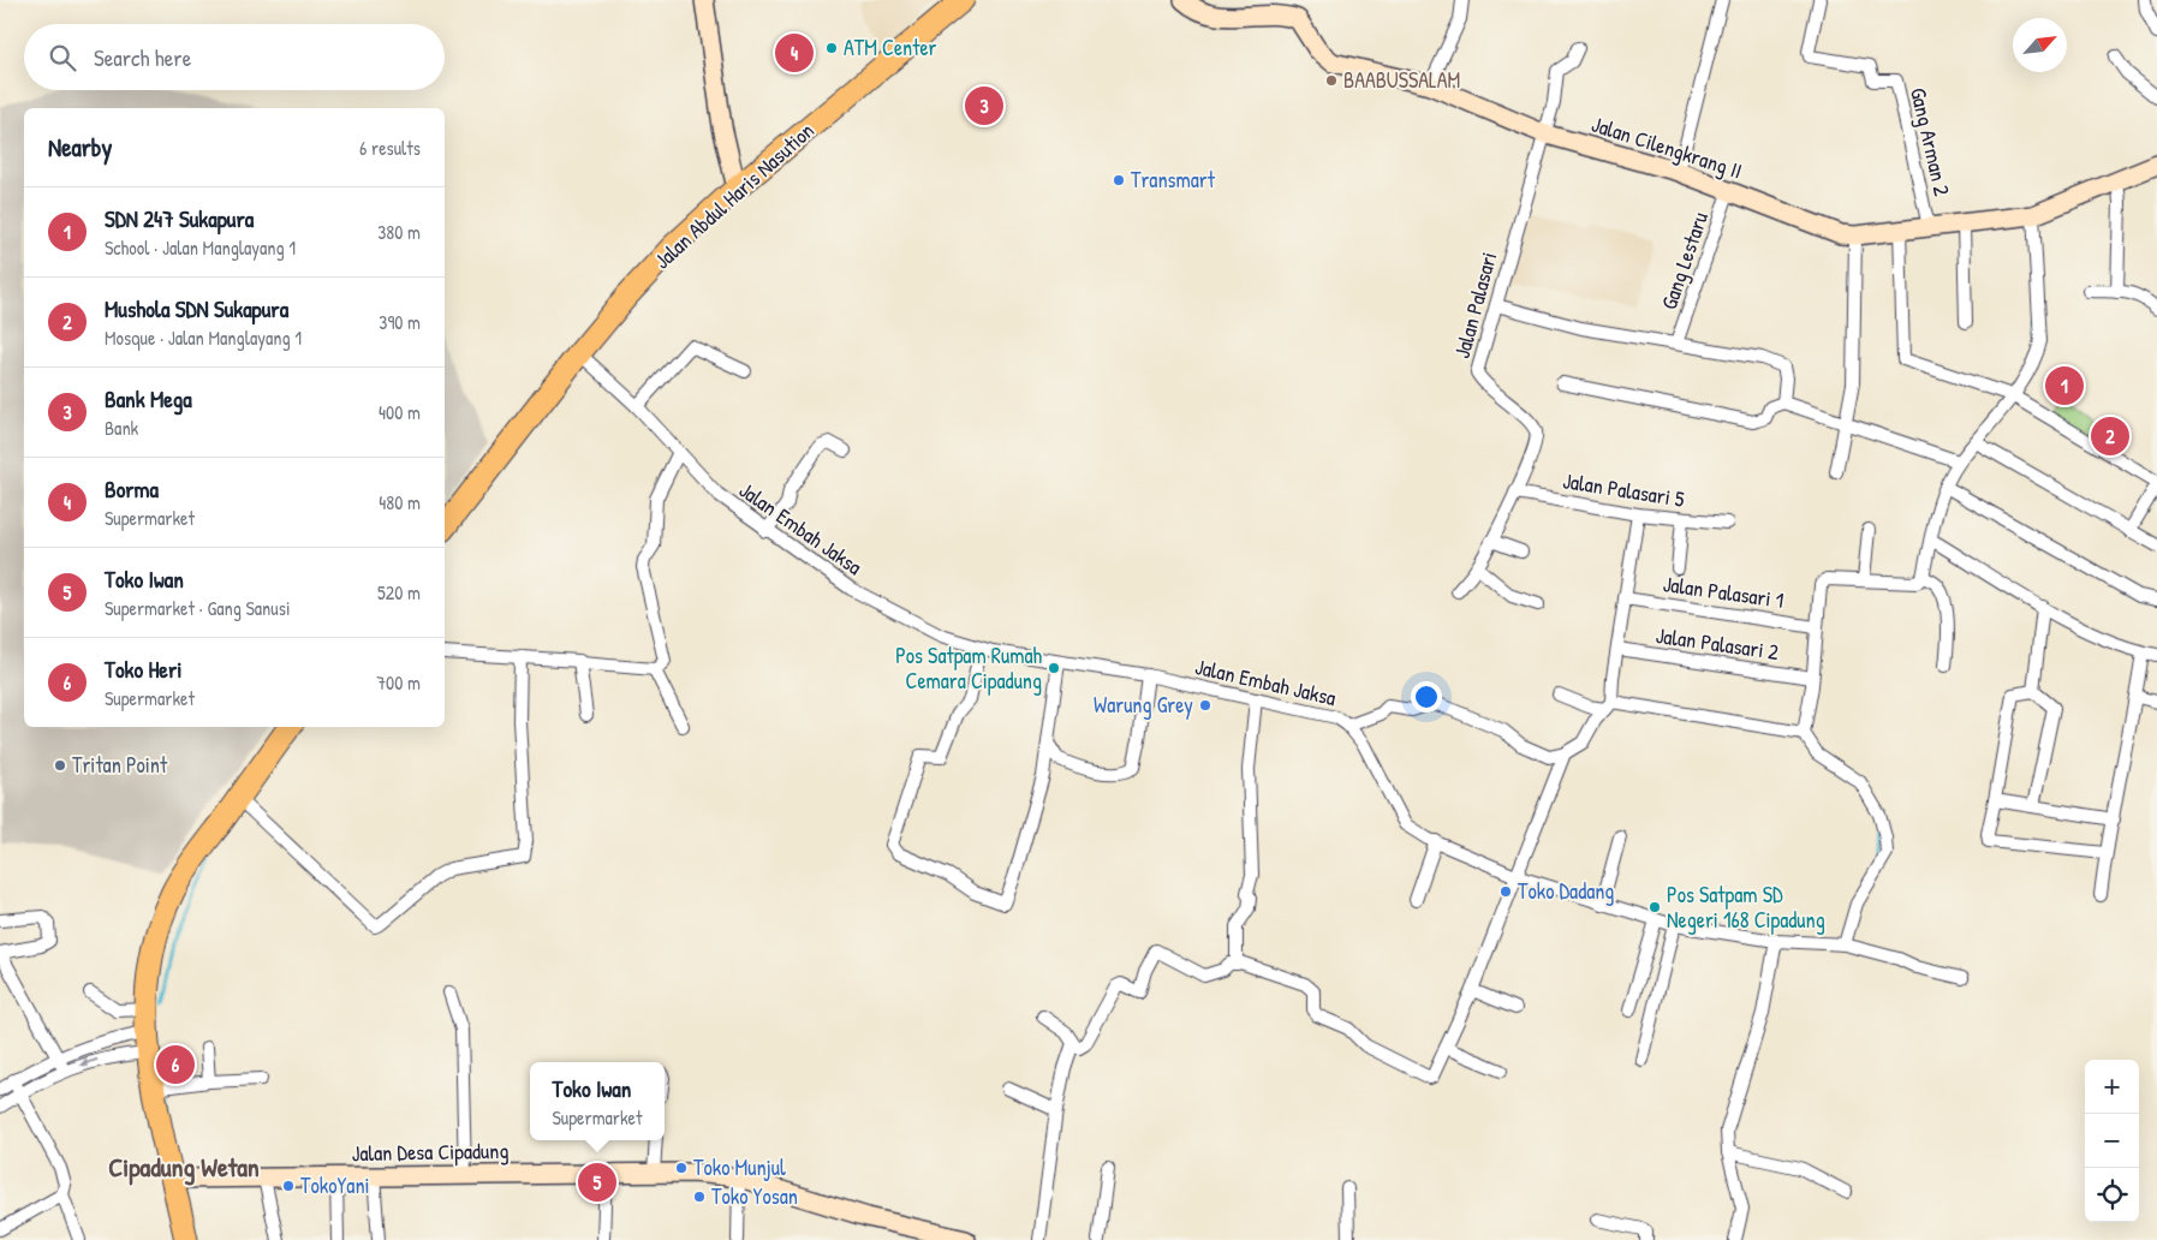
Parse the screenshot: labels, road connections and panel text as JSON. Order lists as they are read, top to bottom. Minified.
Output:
{"streets":{"highway":["Jalan Abdul Haris Nasution"],"street":["Gang Arman 2","Jalan Cilengkrang II","Gang Lestaru","Jalan Palasari","Jalan Palasari 5","Jalan Embah Jaksa","Jalan Palasari 1","Jalan Palasari 2","Jalan Desa Cipadung"]},"crossings":[["Gang Arman 2","Jalan Cilengkrang II"],["Jalan Cilengkrang II","Gang Lestaru"],["Jalan Cilengkrang II","Jalan Palasari"],["Jalan Abdul Haris Nasution","Jalan Embah Jaksa"],["Jalan Palasari","Jalan Palasari 5"]],"districts":["Cipadung Wetan"],"places":["ATM Center","BAABUSSALAM","Transmart","Pos Satpam Rumah Cemara Cipadung","Warung Grey","Tritan Point","Toko Dadang","Pos Satpam SD Negeri 168 Cipadung","Toko Munjul","TokoYani","Toko Yosan"],"north":"top right","page":{"search":"Search here","pins":["4","3","1","2","6","5"],"heading":["Nearby","6 results"],"list":[{"mark":"1","name":"SDN 247 Sukapura","note":"School · Jalan Manglayang 1","value":"380 m"},{"mark":"2","name":"Mushola SDN Sukapura","note":"Mosque · Jalan Manglayang 1","value":"390 m"},{"mark":"3","name":"Bank Mega","note":"Bank","value":"400 m"},{"mark":"4","name":"Borma","note":"Supermarket","value":"480 m"},{"mark":"5","name":"Toko Iwan","note":"Supermarket · Gang Sanusi","value":"520 m"},{"mark":"6","name":"Toko Heri","note":"Supermarket","value":"700 m"}],"map_buttons":["+","−"],"popup":["Toko Iwan","Supermarket"]}}
